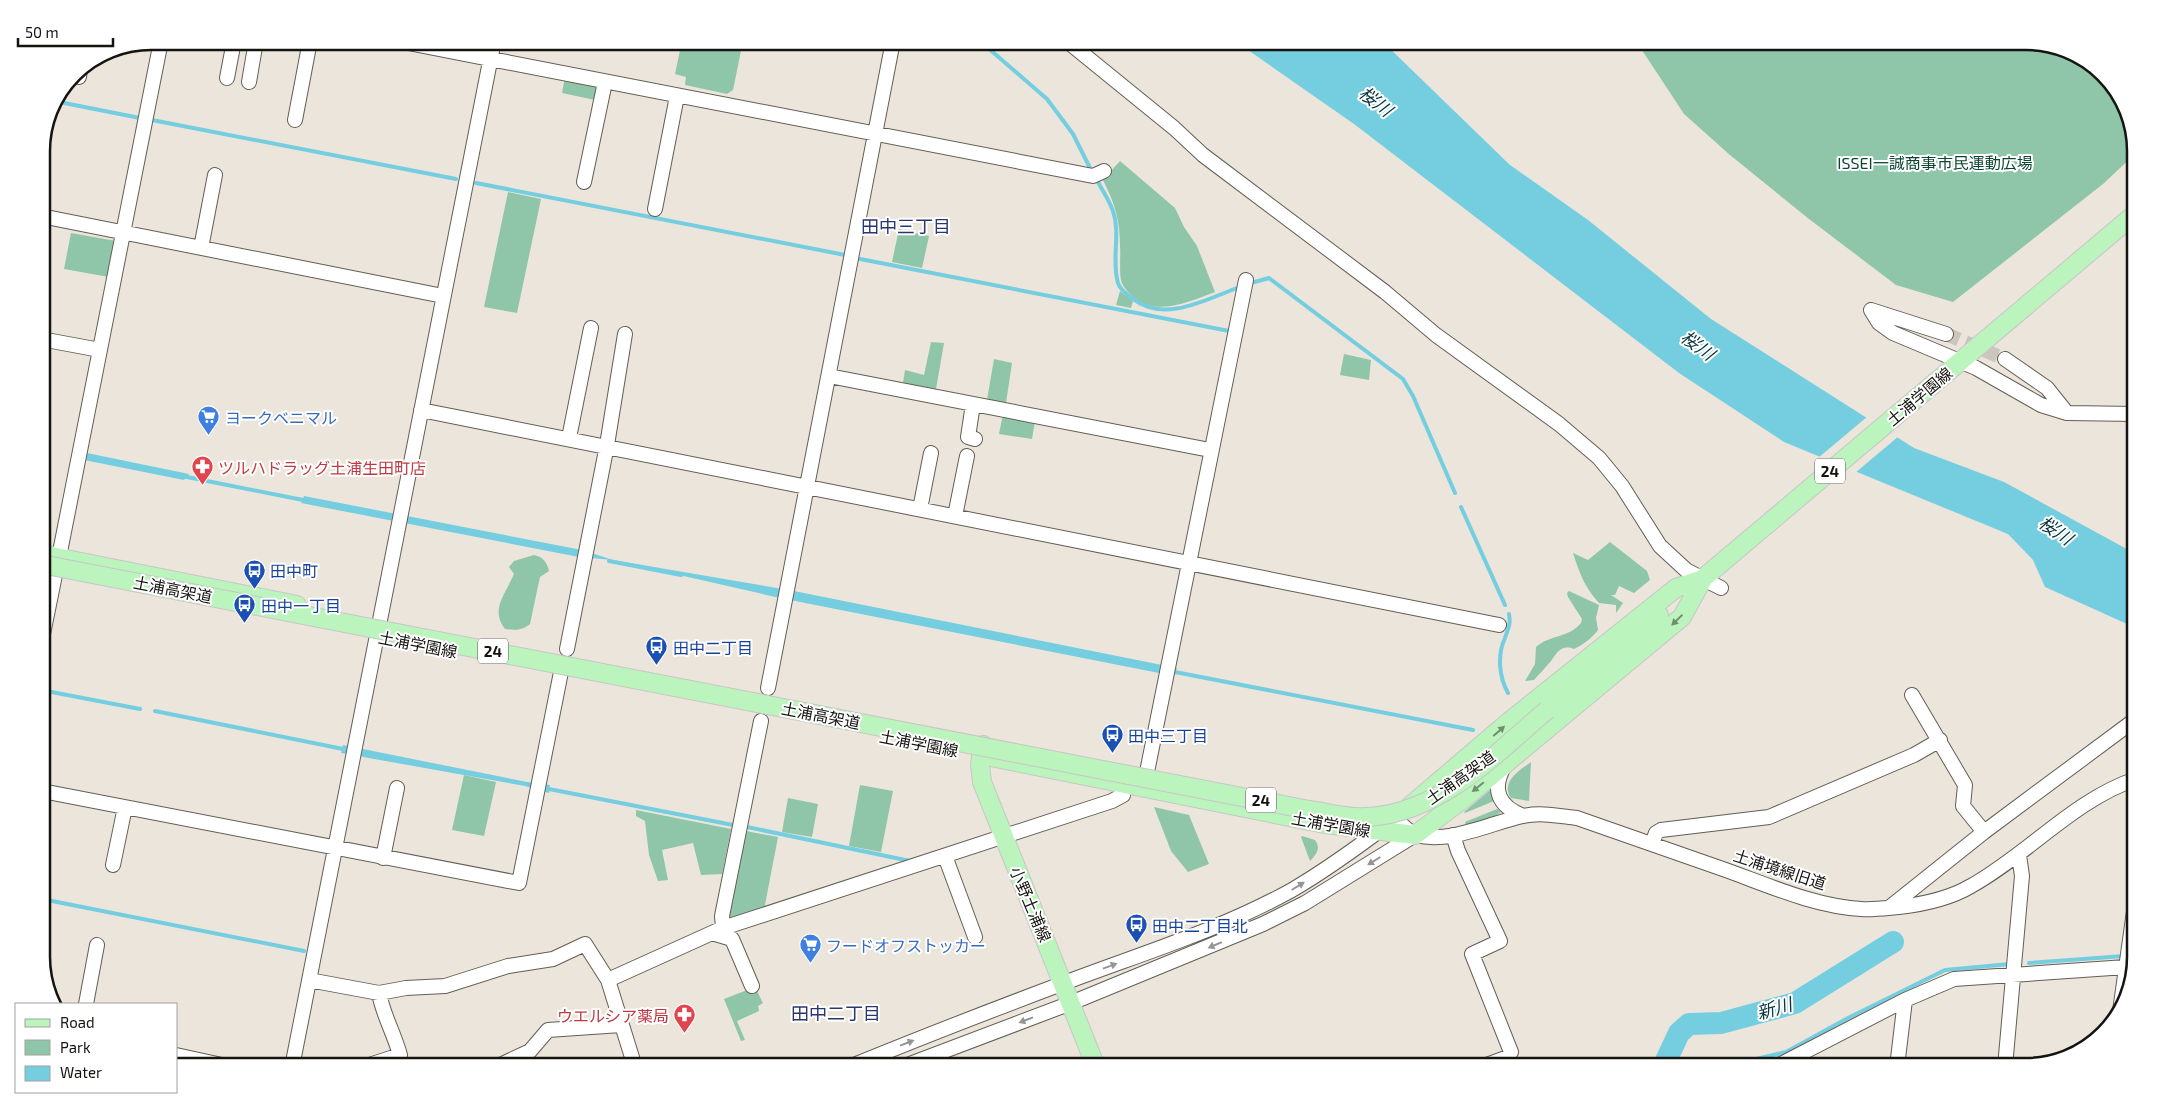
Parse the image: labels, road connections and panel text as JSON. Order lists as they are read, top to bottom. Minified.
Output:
{"streets":{"main road":["土浦学園線","24","土浦高架道","小野土浦線"],"street":["土浦境線旧道"]},"crossings":[["土浦学園線","土浦高架道"],["土浦学園線","土浦境線旧道"],["土浦学園線","小野土浦線"]],"districts":["田中三丁目","田中二丁目"],"water":["桜川","新川"],"parks":["ISSEI一誠商事市民運動広場"],"places":{"supermarket":["ヨークベニマル","フードオフストッカー"],"pharmacy":["ツルハドラッグ土浦生田町店","ウエルシア薬局"],"bus stop":["田中町","田中一丁目","田中二丁目","田中三丁目","田中二丁目北"]},"legend":["Road","Park","Water"],"scale_bar":"50 m"}
